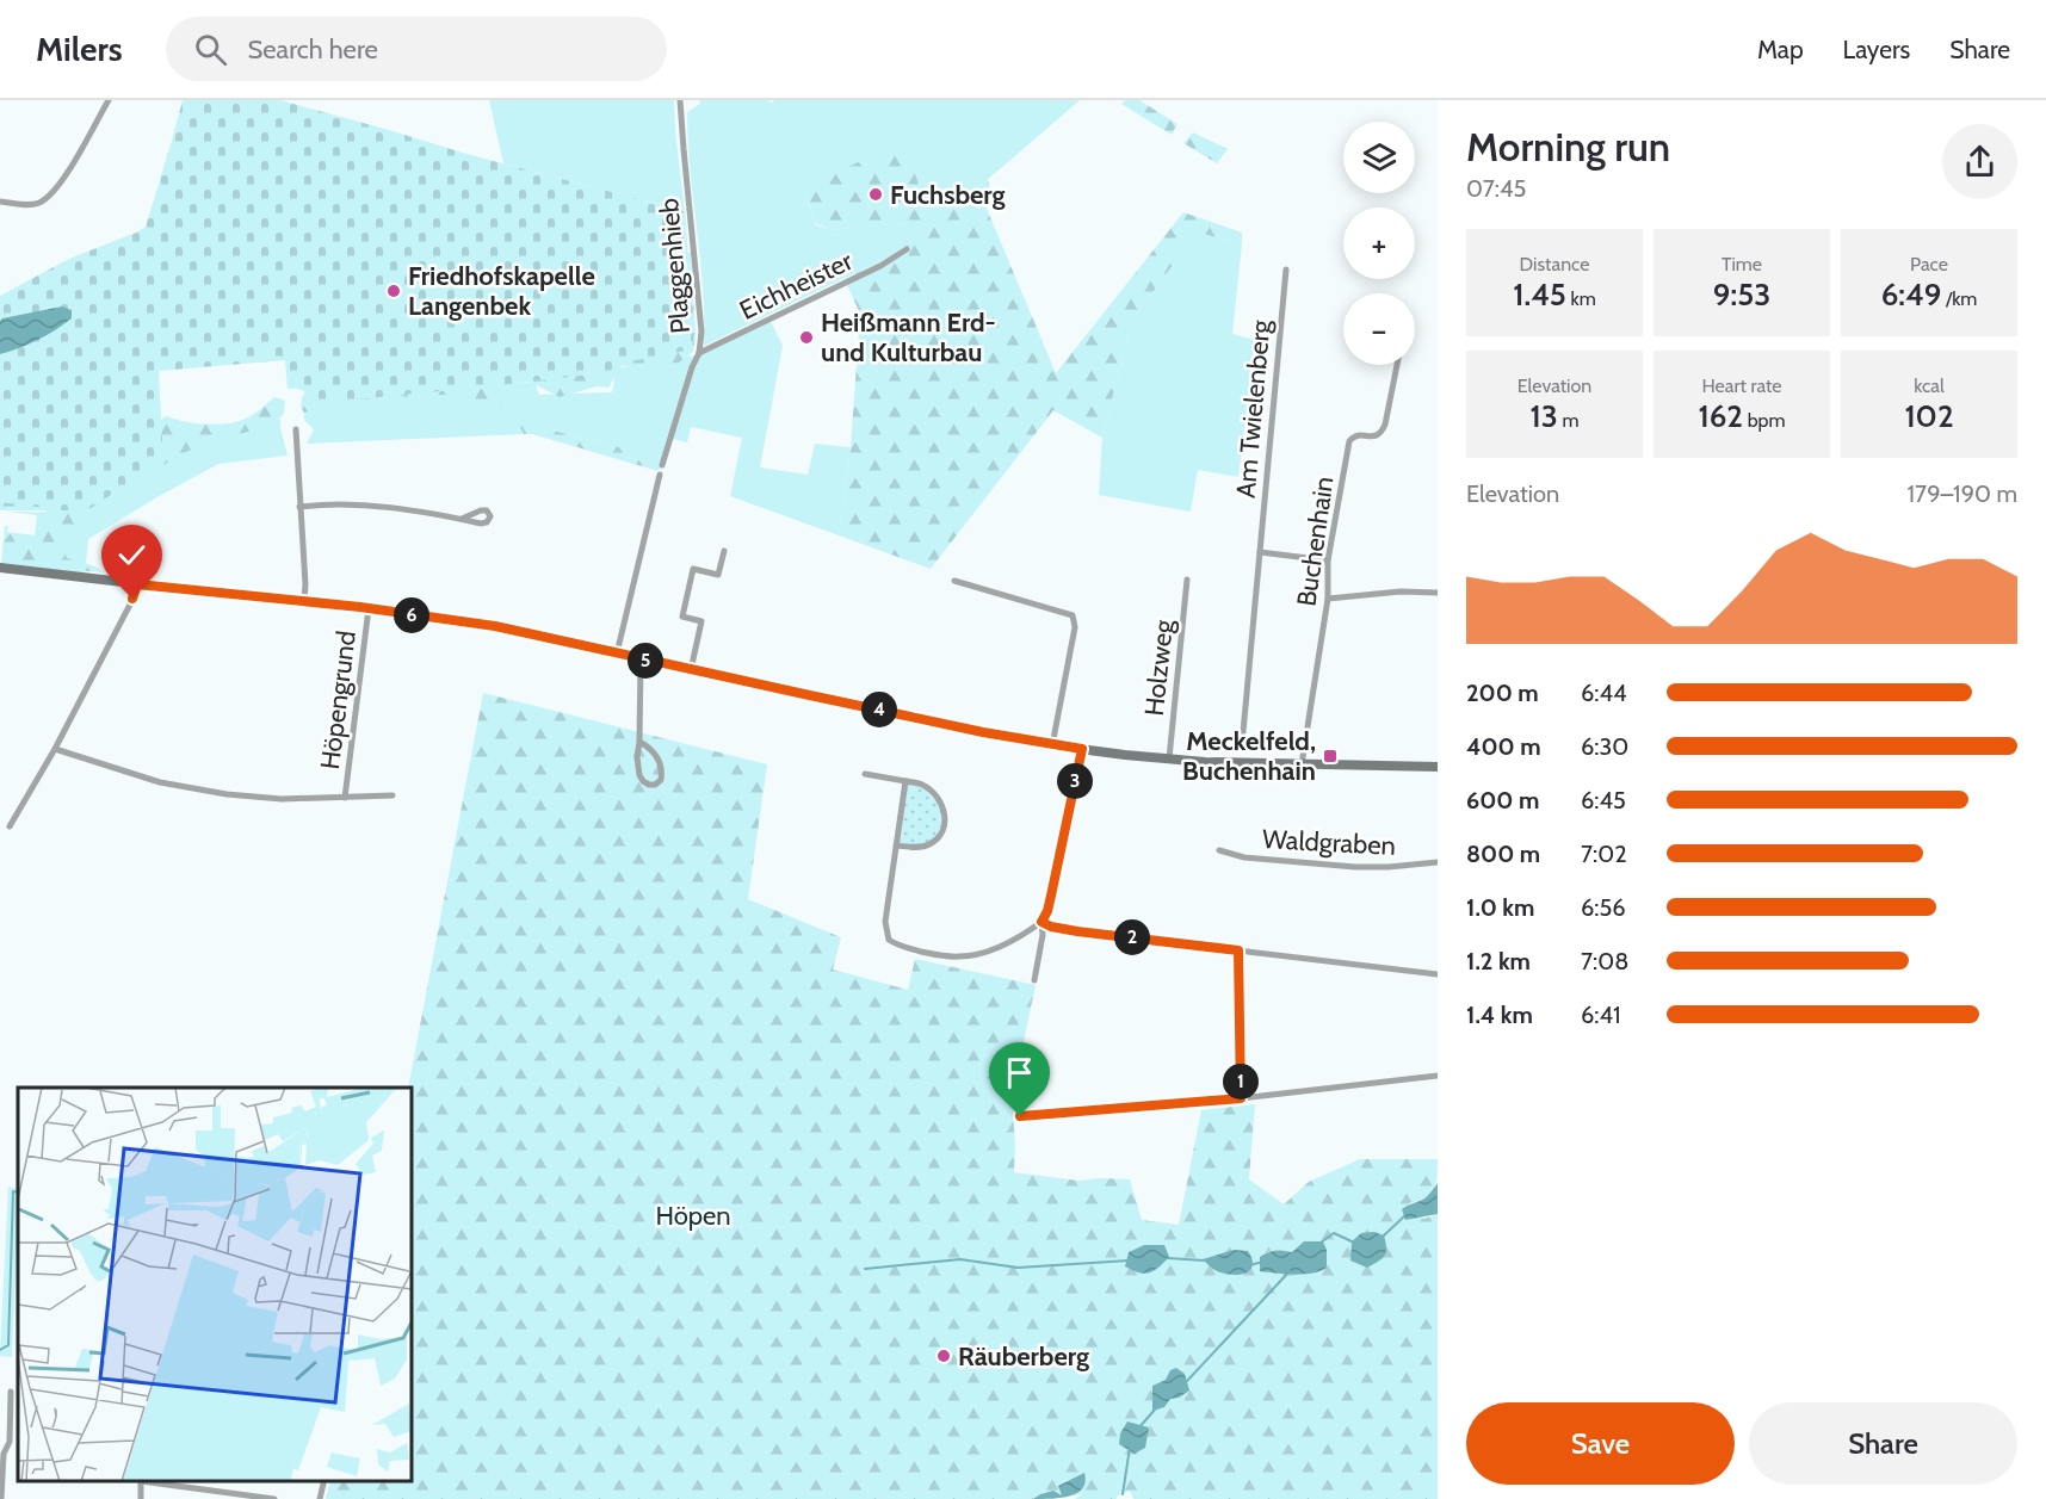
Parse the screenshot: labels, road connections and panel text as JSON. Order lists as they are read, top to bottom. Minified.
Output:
{"streets":{"street":["Plaggenhieb","Eichheister","Am Twielenberg","Buchenhain","Holzweg","Höpengrund","Waldgraben"]},"crossings":[["Plaggenhieb","Eichheister"]],"parks":["Höpen"],"places":{"other":["Fuchsberg","Friedhofskapelle Langenbek","Heißmann Erd- und Kulturbau","Räuberberg"],"transit":["Meckelfeld, Buchenhain"]},"page":{"header":"Milers","search":"Search here","nav":["Map","Layers","Share"],"heading":["Morning run","07:45"],"map_buttons":["+","−"],"stats":[["Distance","1.45 km"],["Time","9:53"],["Pace","6:49 /km"],["Elevation","13 m"],["Heart rate","162 bpm"],["kcal","102"]],"chart":["Elevation","179–190 m"],"pins":["6","5","4","3","2","1"],"list":[{"name":"200 m","note":"6:44"},{"name":"400 m","note":"6:30"},{"name":"600 m","note":"6:45"},{"name":"800 m","note":"7:02"},{"name":"1.0 km","note":"6:56"},{"name":"1.2 km","note":"7:08"},{"name":"1.4 km","note":"6:41"}],"buttons":["Save","Share"]}}
